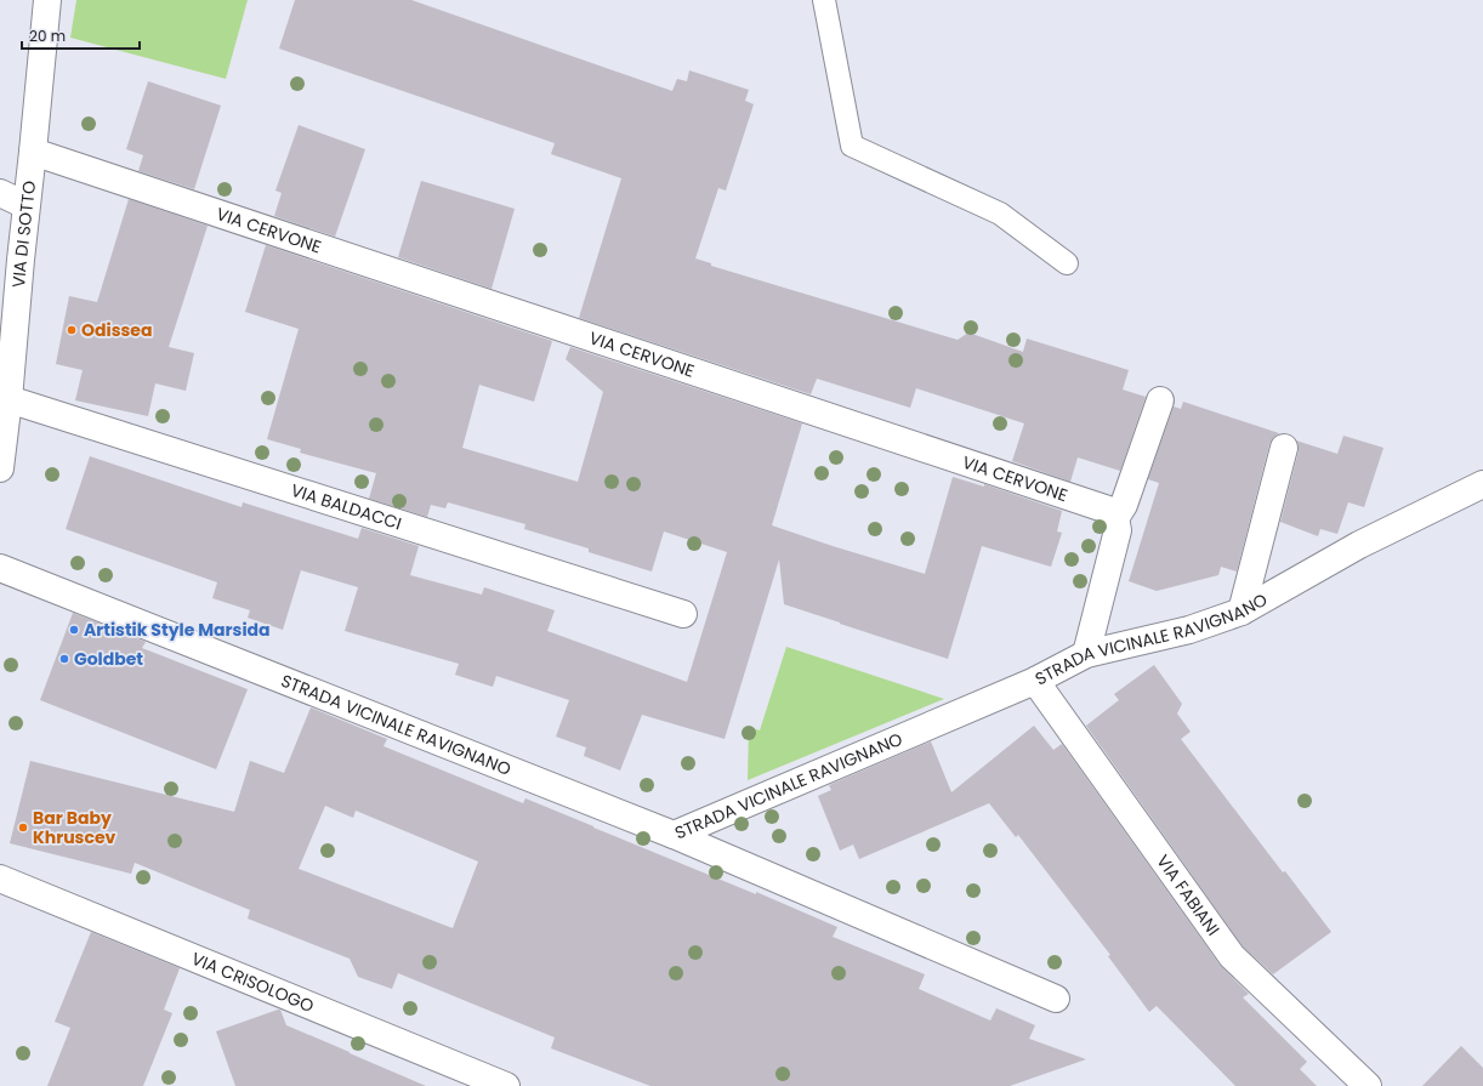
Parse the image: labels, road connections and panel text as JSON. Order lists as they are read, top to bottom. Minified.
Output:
{"streets":{"street":["VIA CERVONE","VIA DI SOTTO","VIA BALDACCI","STRADA VICINALE RAVIGNANO","VIA FABIANI","VIA CRISOLOGO"]},"crossings":[["VIA CERVONE","VIA DI SOTTO"],["VIA DI SOTTO","VIA BALDACCI"],["STRADA VICINALE RAVIGNANO","VIA FABIANI"]],"places":["Odissea","Artistik Style Marsida","Goldbet","Bar Baby Khruscev"],"scale_bar":"20 m"}
